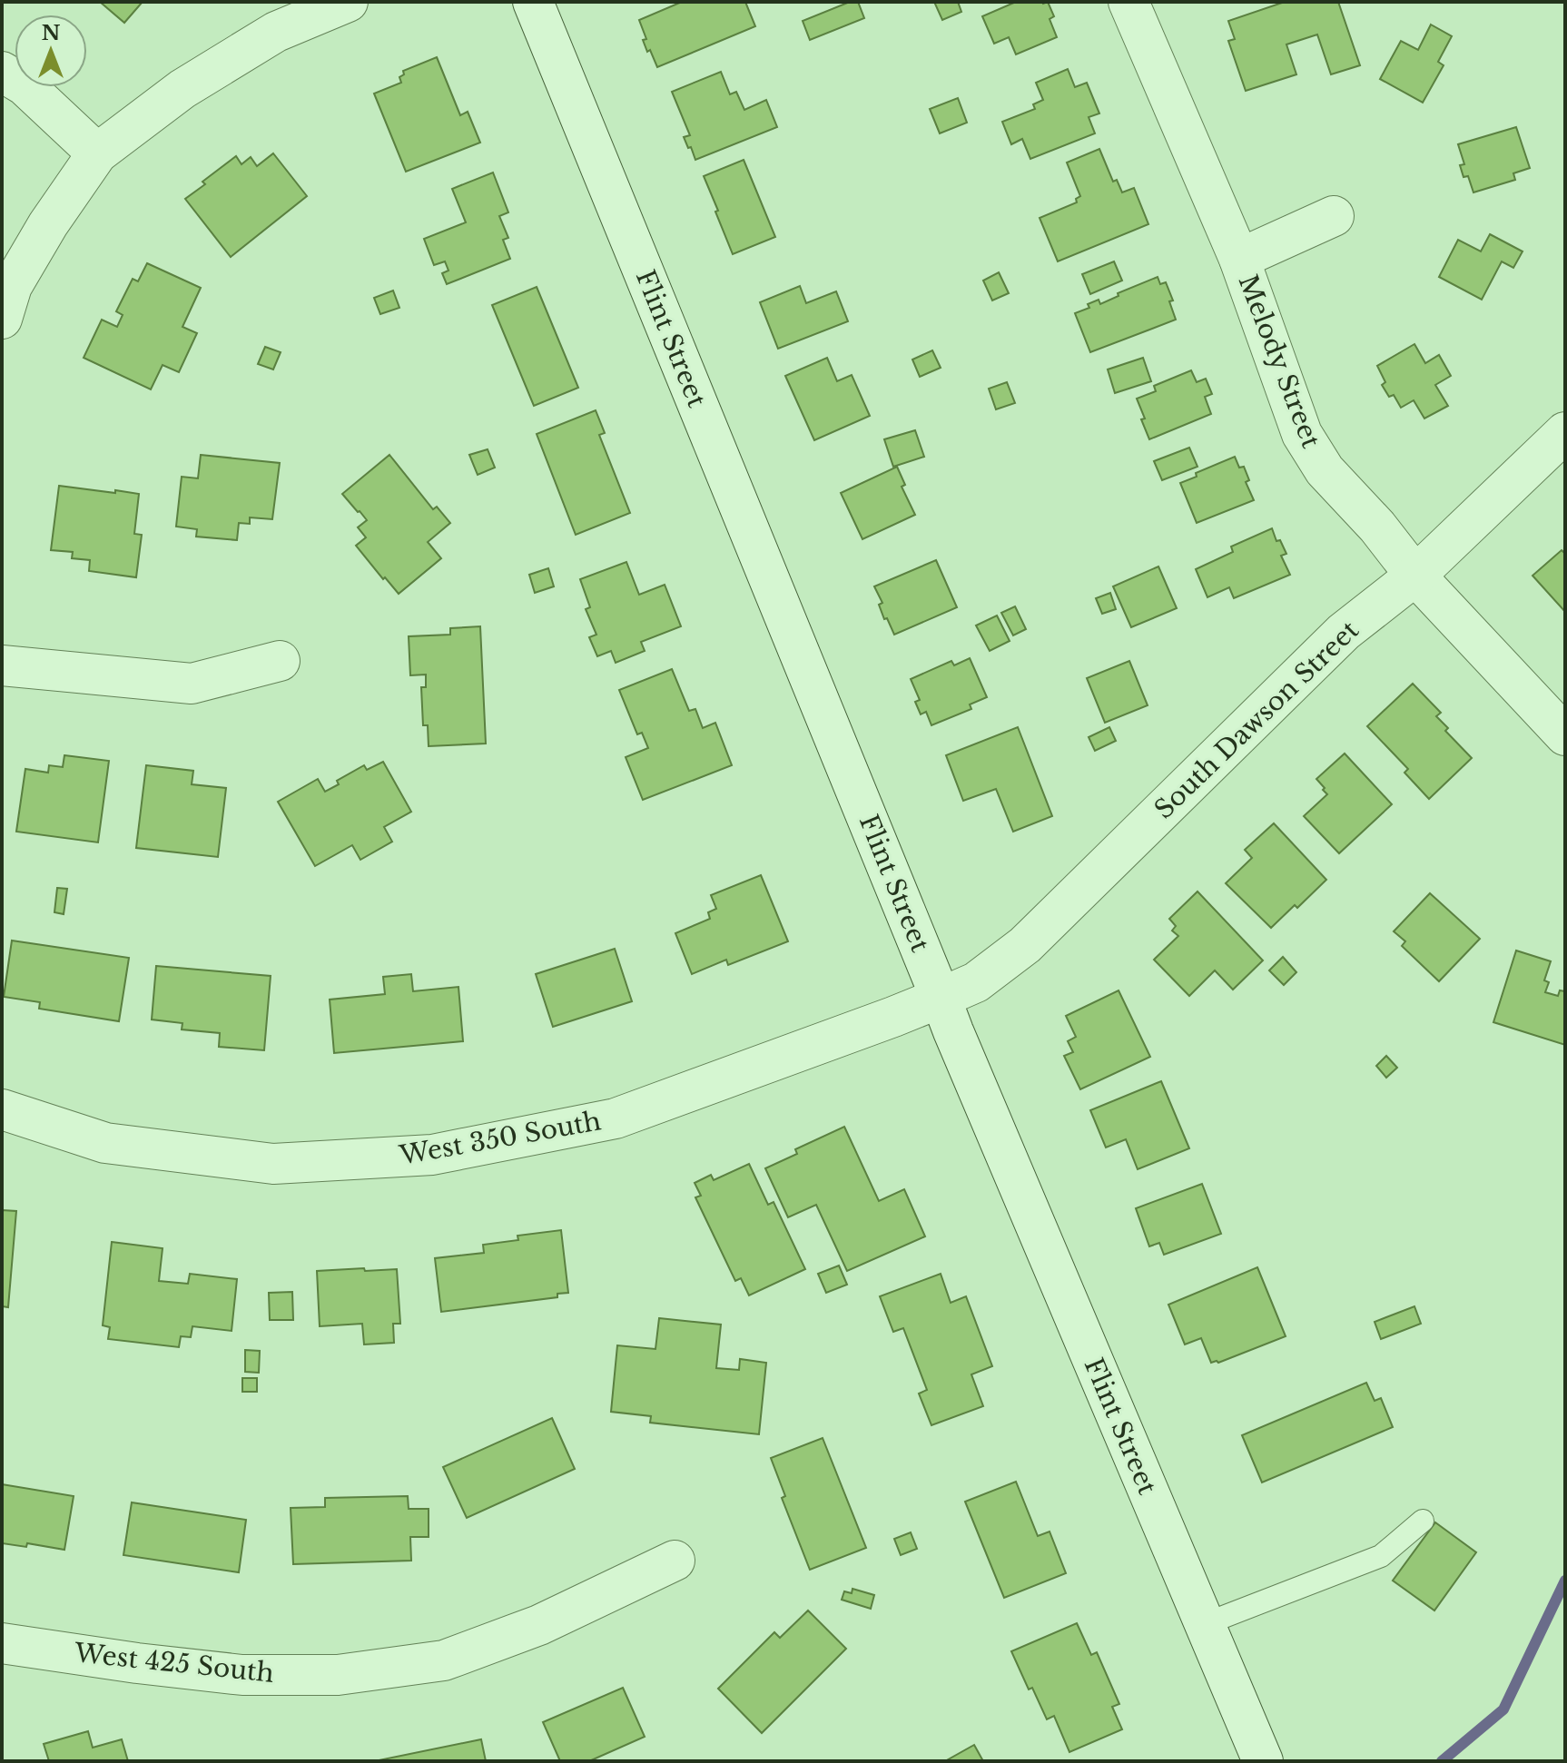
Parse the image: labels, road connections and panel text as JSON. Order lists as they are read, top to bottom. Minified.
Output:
{"streets":{"street":["Flint Street","Melody Street","South Dawson Street","West 350 South","West 425 South"]},"crossings":[["Flint Street","South Dawson Street"],["Flint Street","West 350 South"],["Melody Street","South Dawson Street"],["South Dawson Street","West 350 South"]],"north":"top"}
